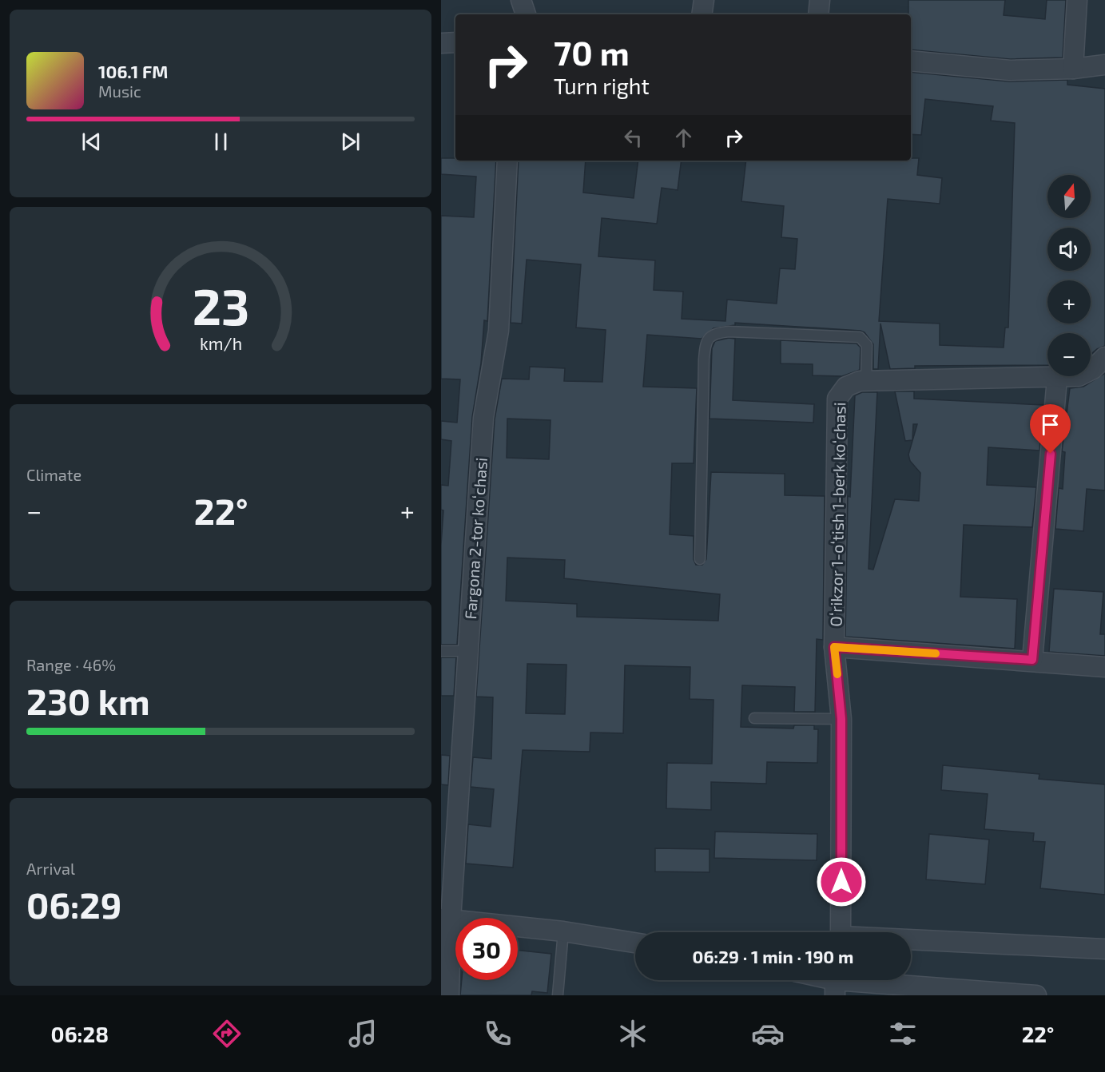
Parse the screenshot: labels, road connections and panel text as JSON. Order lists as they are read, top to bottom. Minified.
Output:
{"streets":{"street":["Oʻrikzor 1-oʻtish 1-berk koʻchasi","Fargona 2-tor koʻchasi"]},"north":"top","page":{"turn":["70 m","Turn right"],"song":["106.1 FM","Music"],"map_buttons":["+","−"],"tile":["Climate",["Range · 46%","230 km"],["Arrival","06:29"]],"heat":["−","22°","+"],"limit":"30","trip":"06:29 · 1 min · 190 m","tabs":["06:28","22°"],"gauge":["23","km/h"]}}
